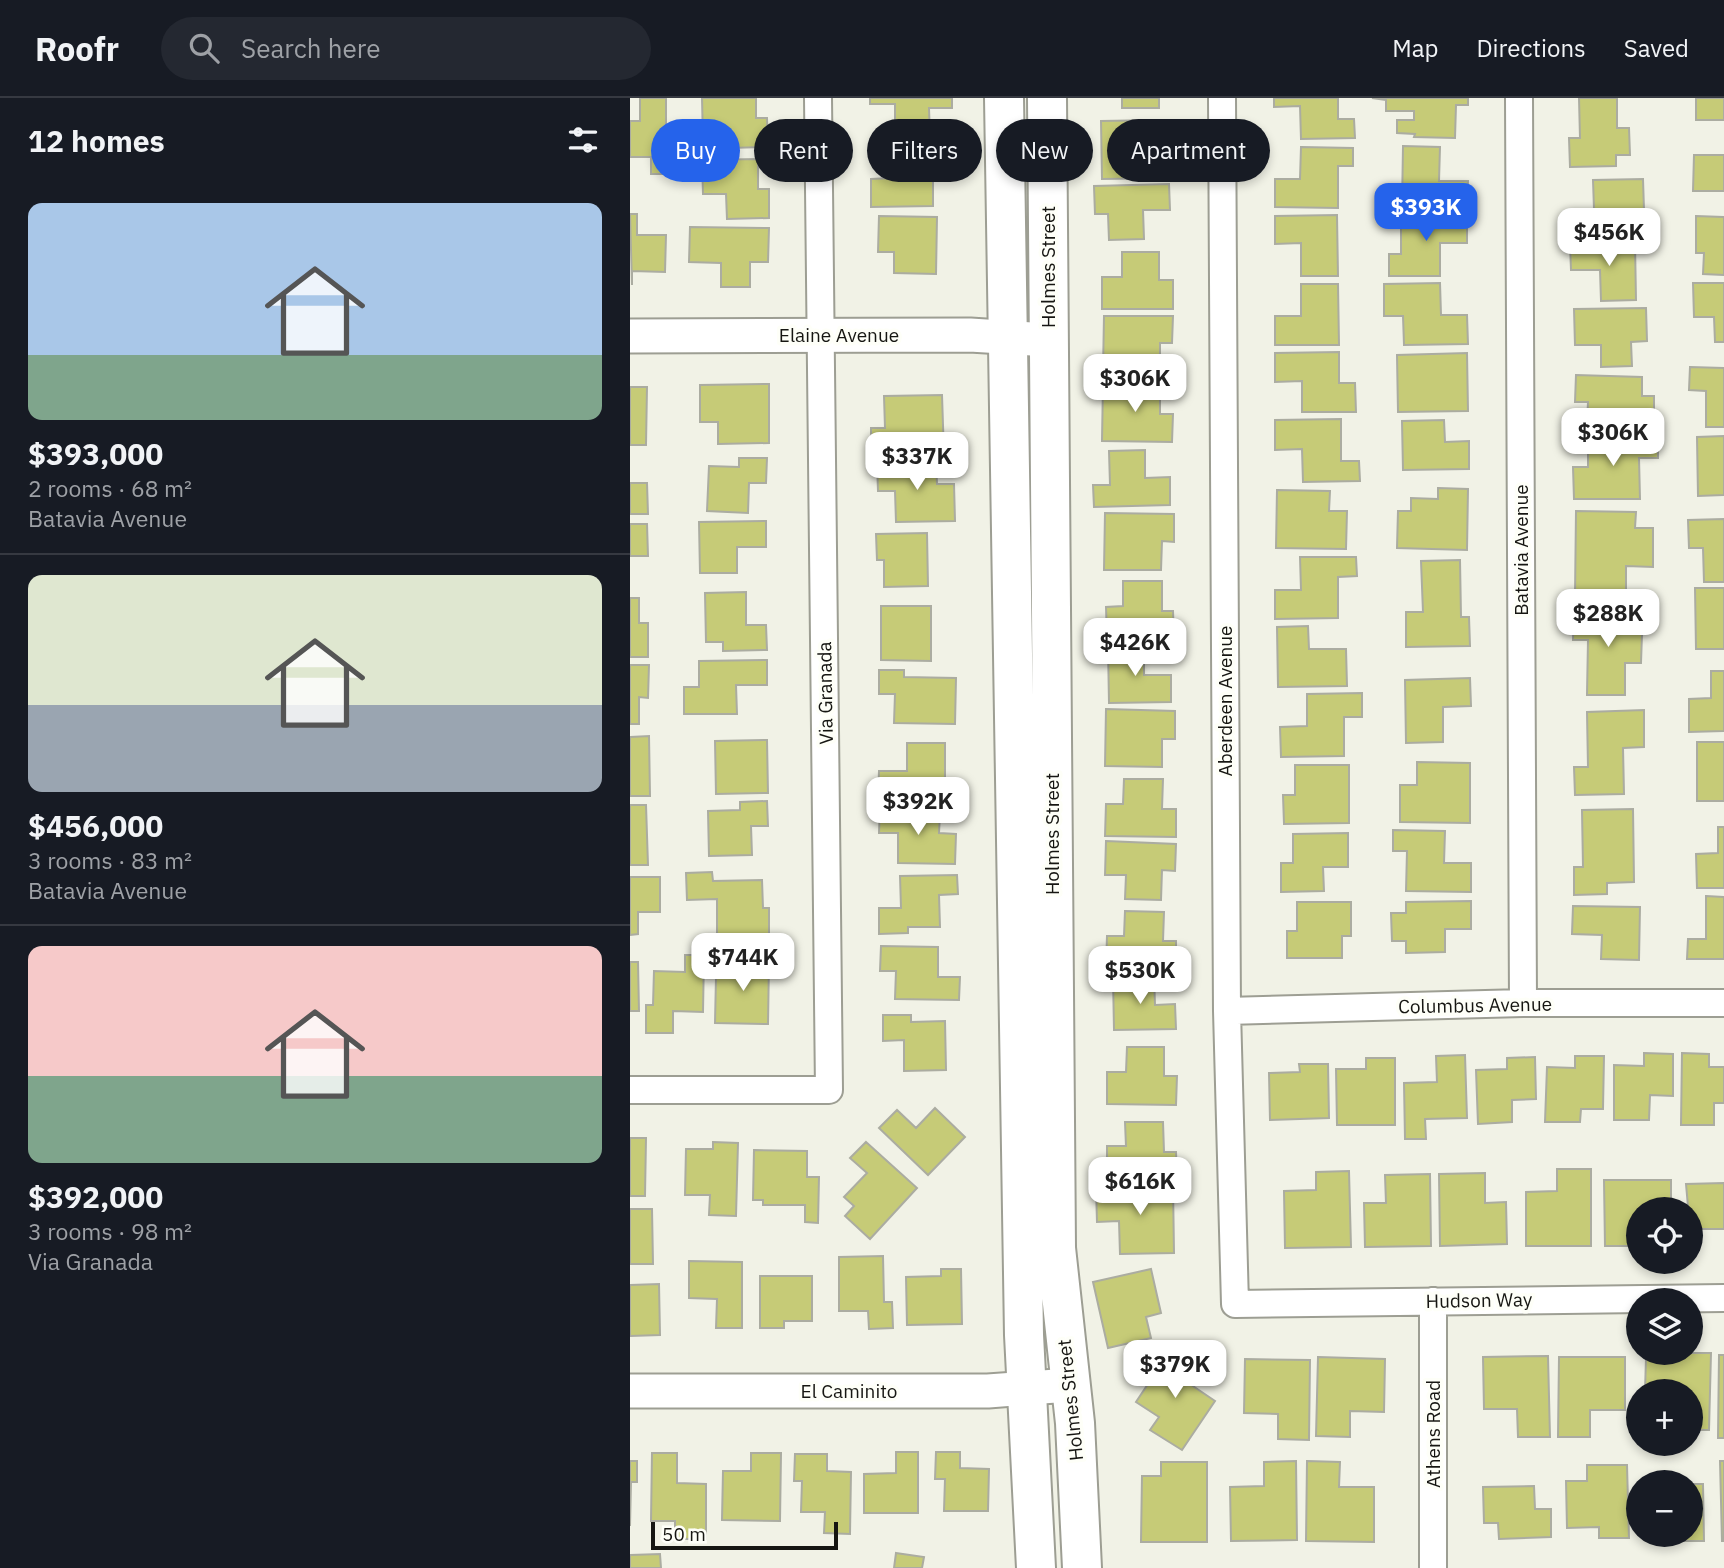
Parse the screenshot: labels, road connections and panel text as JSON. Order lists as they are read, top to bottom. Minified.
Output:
{"streets":{"main road":["Holmes Street"],"street":["Elaine Avenue","Batavia Avenue","Via Granada","Aberdeen Avenue","Columbus Avenue","Hudson Way","El Caminito","Athens Road"]},"crossings":[["Holmes Street","Elaine Avenue"],["Holmes Street","El Caminito"],["Elaine Avenue","Via Granada"],["Batavia Avenue","Columbus Avenue"],["Aberdeen Avenue","Columbus Avenue"],["Aberdeen Avenue","Hudson Way"],["Hudson Way","Athens Road"]],"scale_bar":"50 m","page":{"header":"Roofr","search":"Search here","nav":["Map","Directions","Saved"],"heading":"12 homes","chip":["Buy","Rent","Filters","New","Apartment"],"list":[{"name":"$393,000","note":"2 rooms · 68 m² · Batavia Avenue"},{"name":"$456,000","note":"3 rooms · 83 m² · Batavia Avenue"},{"name":"$392,000","note":"3 rooms · 98 m² · Via Granada"}],"price":["$393K","$456K","$306K","$306K","$337K","$288K","$426K","$392K","$744K","$530K","$616K","$379K"],"map_buttons":["+","−"],"scale":"50 m"}}
